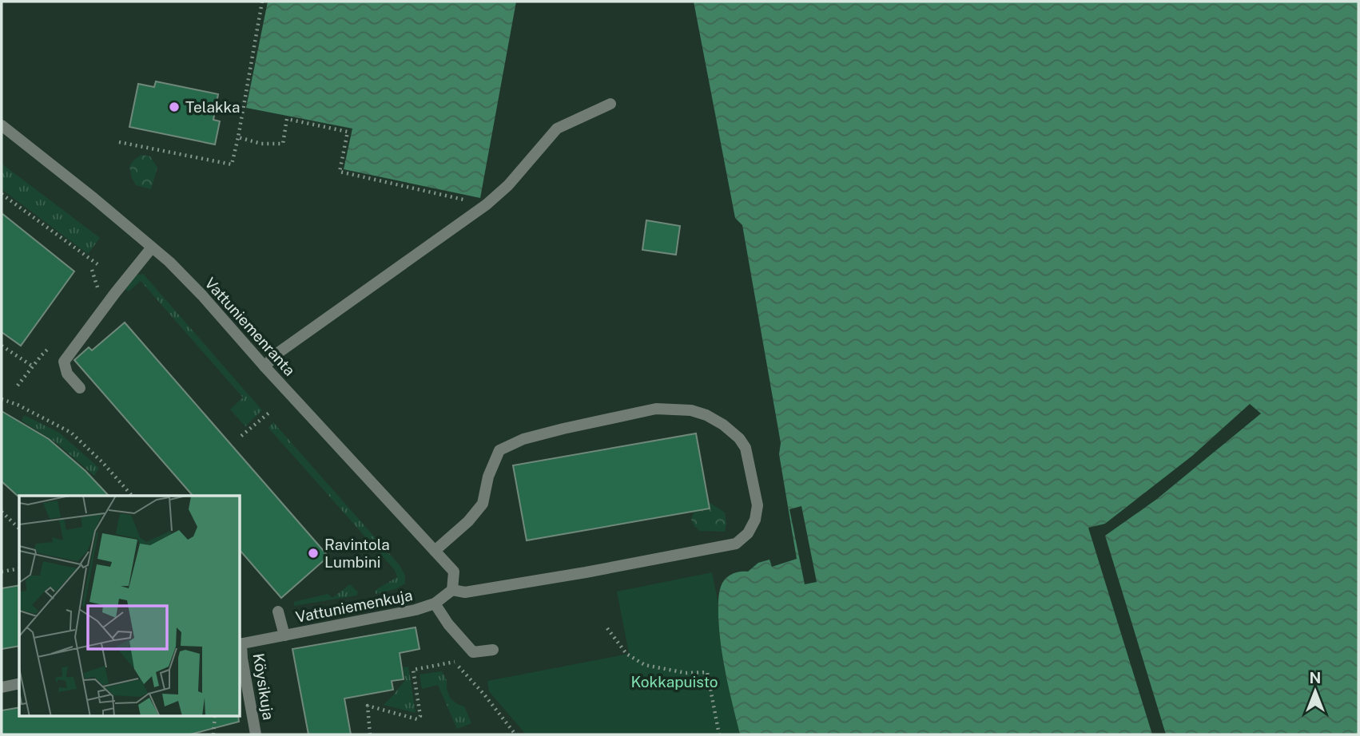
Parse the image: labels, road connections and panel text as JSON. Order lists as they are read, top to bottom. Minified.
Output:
{"streets":{"street":["Vattuniemenranta","Vattuniemenkuja","Köysikuja"]},"crossings":[["Vattuniemenranta","Vattuniemenkuja"]],"parks":["Kokkapuisto"],"places":["Telakka","Ravintola Lumbini"],"north":"top"}
